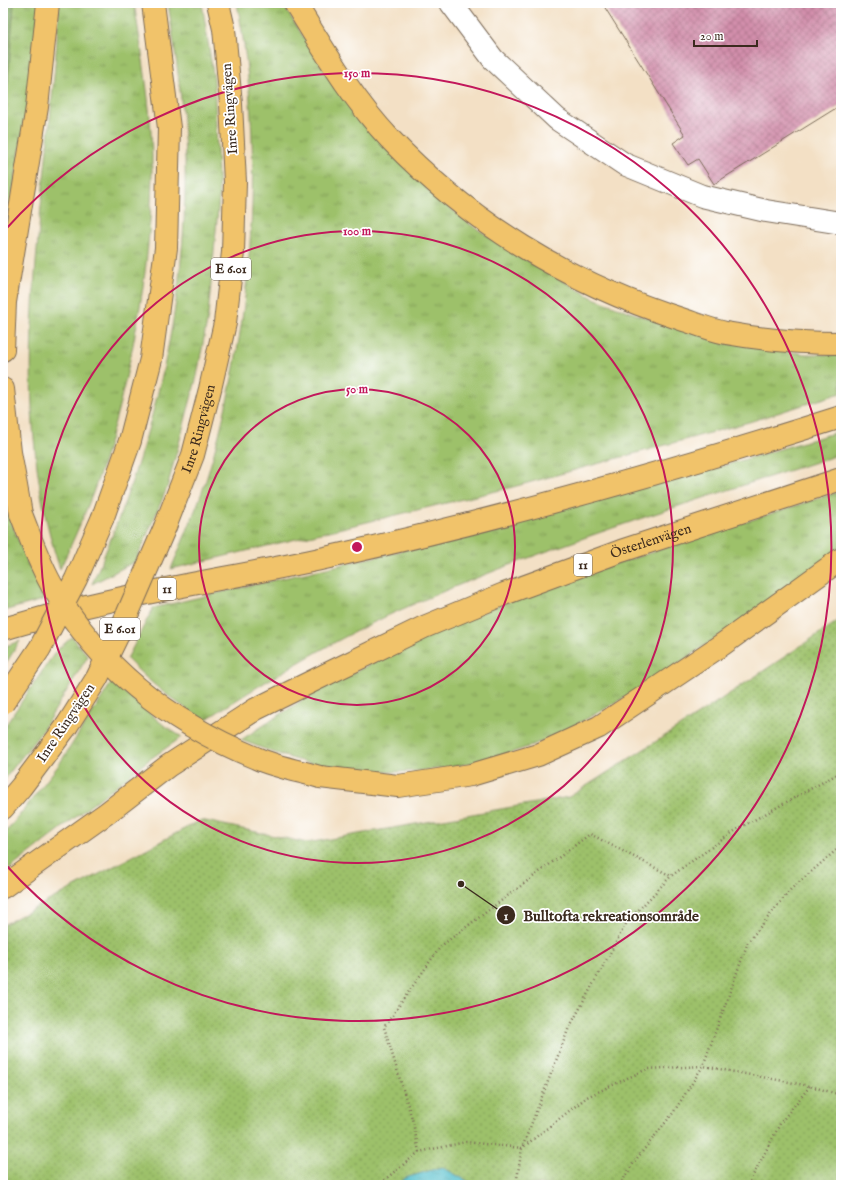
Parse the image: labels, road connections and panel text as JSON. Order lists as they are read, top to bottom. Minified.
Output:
{"streets":{"highway":["Inre Ringvägen","E 6.01","Österlenvägen","11"]},"places":["Bulltofta rekreationsområde"],"scale_bar":"20 m","rings":["150 m","100 m","50 m"]}
